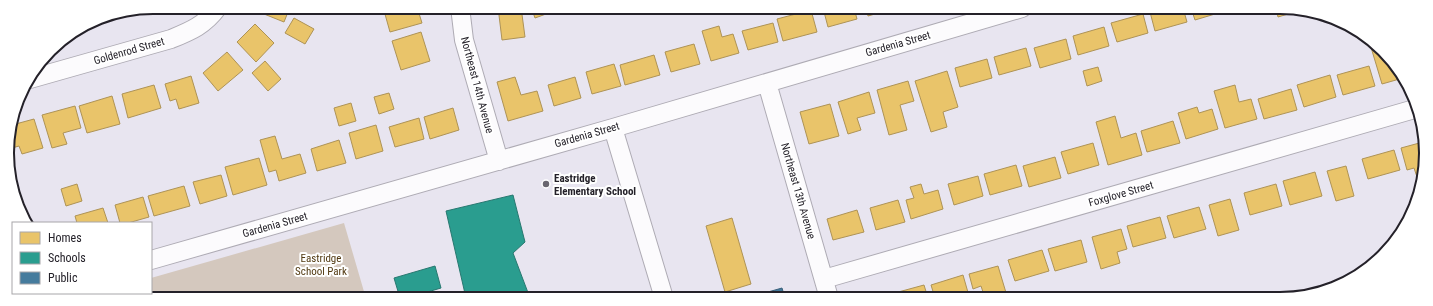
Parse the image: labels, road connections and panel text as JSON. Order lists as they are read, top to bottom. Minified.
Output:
{"streets":{"street":["Gardenia Street","Goldenrod Street","Northeast 14th Avenue","Northeast 13th Avenue","Foxglove Street"]},"crossings":[["Gardenia Street","Northeast 14th Avenue"],["Gardenia Street","Northeast 13th Avenue"],["Northeast 13th Avenue","Foxglove Street"]],"parks":["Eastridge School Park"],"places":["Eastridge Elementary School"],"legend":["Homes","Schools","Public"]}
